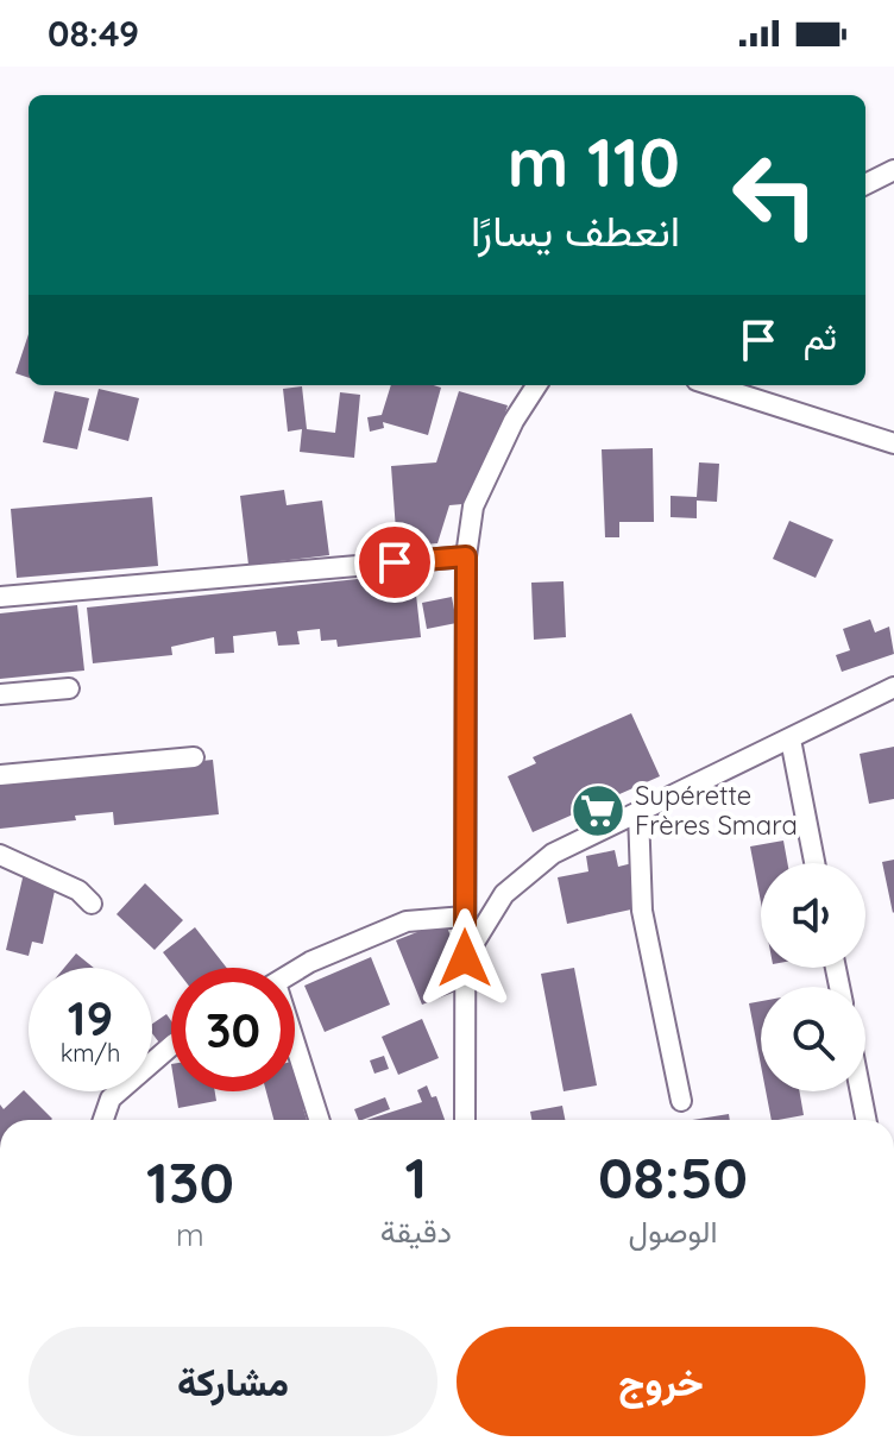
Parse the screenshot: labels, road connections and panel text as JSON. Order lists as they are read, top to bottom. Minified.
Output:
{"places":{"supermarket":["Supérette Frères Smara"]},"page":{"status":"08:49","turn":["110 m","انعطف يسارًا"],"then":"ثم","speed":"19 km/h","limit":"30","eta":["08:50","الوصول","1","دقيقة","130","m"],"buttons":["خروج","مشاركة"]}}
